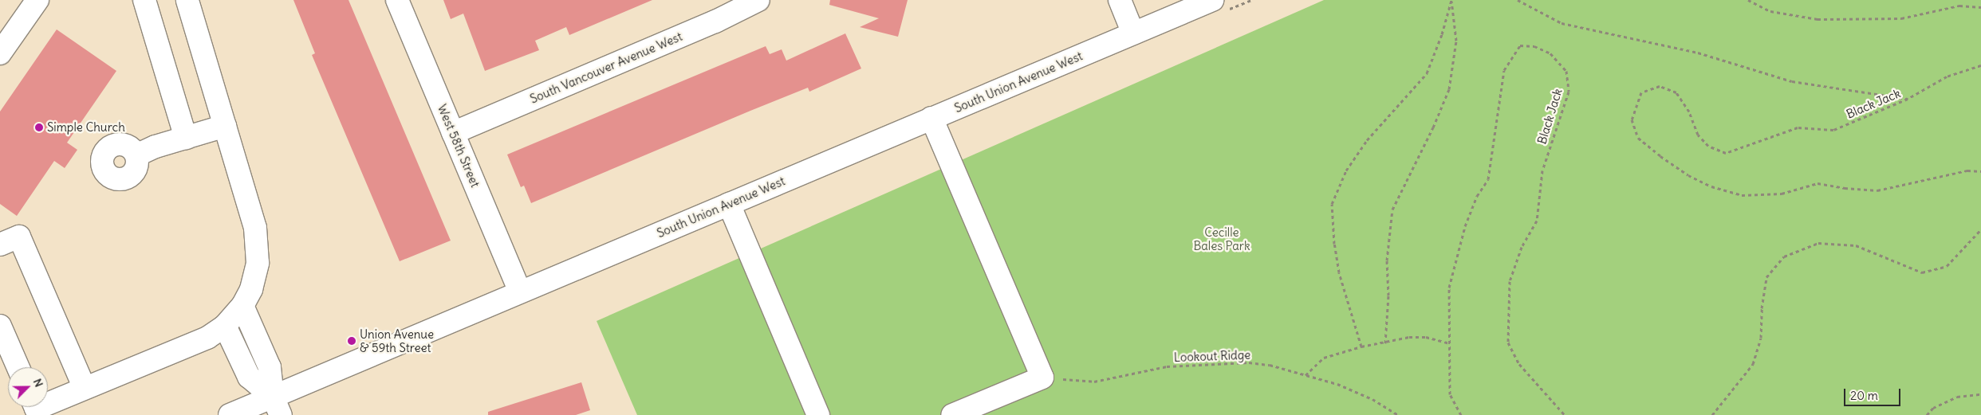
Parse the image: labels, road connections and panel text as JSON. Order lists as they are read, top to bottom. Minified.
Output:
{"streets":{"street":["South Vancouver Avenue West","South Union Avenue West","West 58th Street"],"path":["Black Jack","Lookout Ridge"]},"crossings":[["South Vancouver Avenue West","West 58th Street"],["South Union Avenue West","West 58th Street"]],"parks":["Cecille Bales Park"],"places":["Simple Church","Union Avenue & 59th Street"],"scale_bar":"20 m","north":"top right"}
